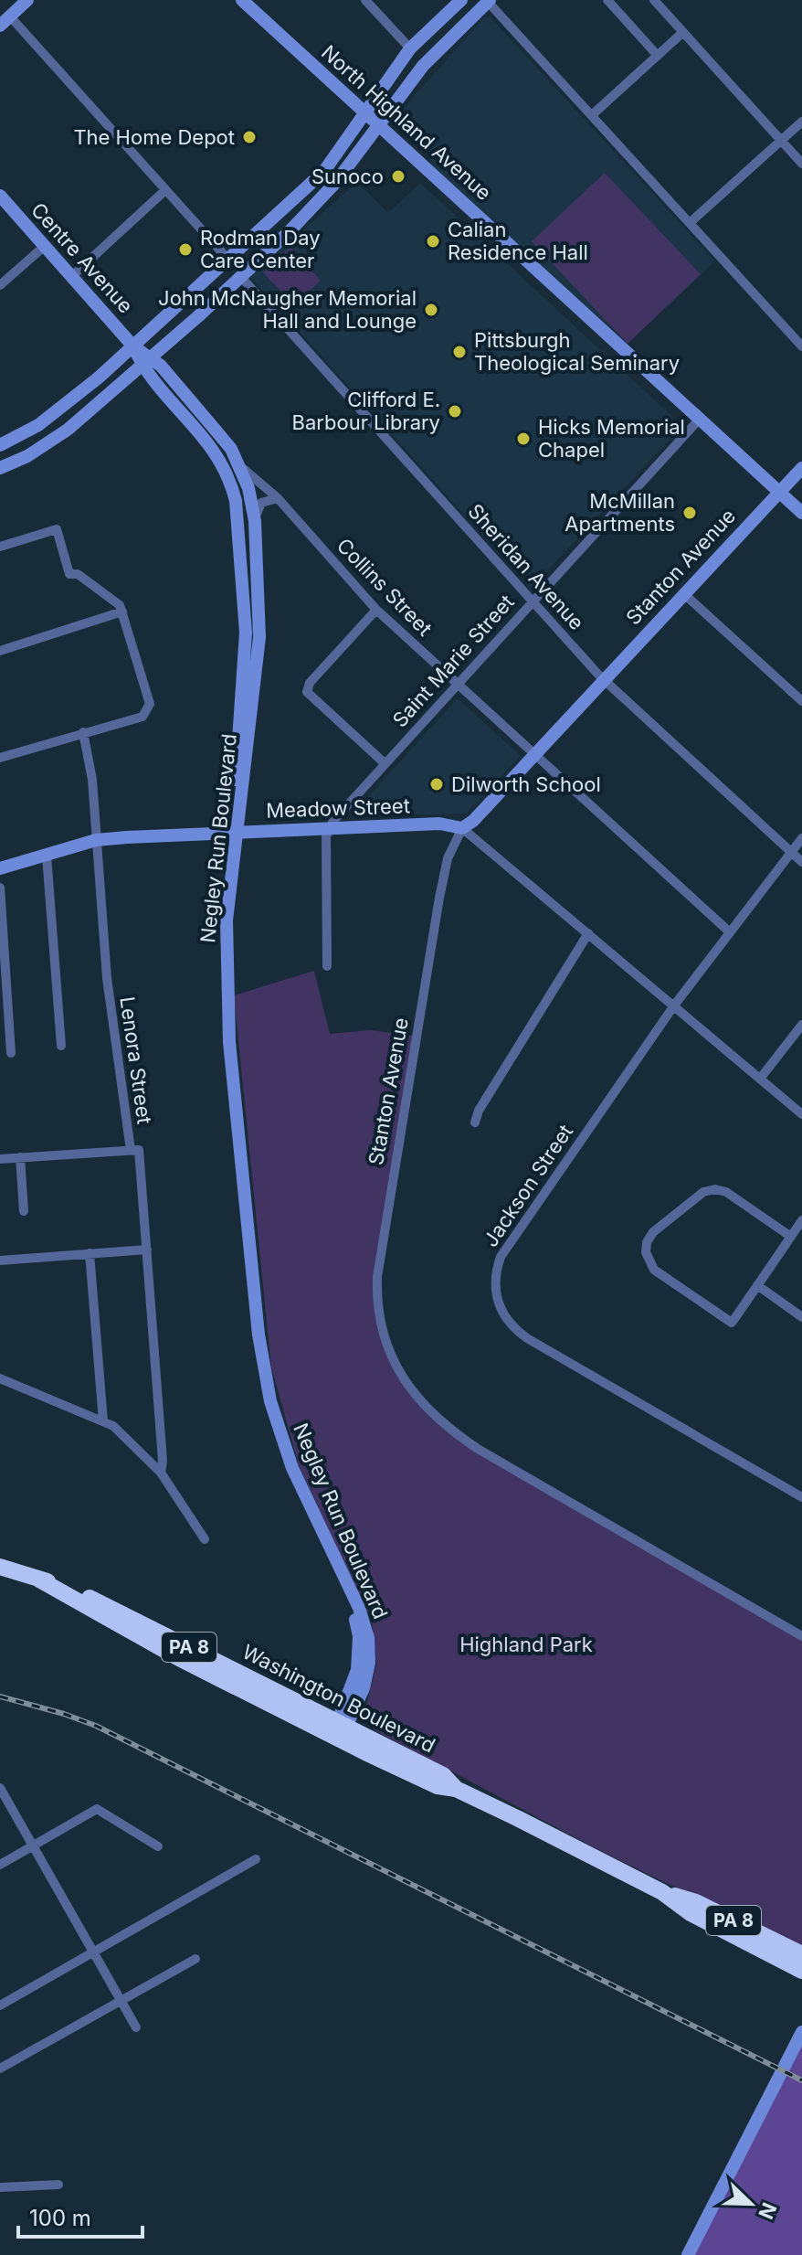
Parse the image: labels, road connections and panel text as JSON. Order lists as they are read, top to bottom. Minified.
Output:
{"streets":{"highway":["PA 8","Washington Boulevard"],"main road":["North Highland Avenue","Centre Avenue","Stanton Avenue","Meadow Street","Negley Run Boulevard"],"street":["Sheridan Avenue","Collins Street","Saint Marie Street","Lenora Street","Jackson Street"]},"crossings":[["North Highland Avenue","Stanton Avenue"],["North Highland Avenue","Saint Marie Street"],["Centre Avenue","Negley Run Boulevard"],["Sheridan Avenue","Stanton Avenue"],["Sheridan Avenue","Saint Marie Street"],["Sheridan Avenue","Jackson Street"],["Stanton Avenue","Collins Street"],["Stanton Avenue","Meadow Street"],["Collins Street","Saint Marie Street"],["Collins Street","Negley Run Boulevard"],["Collins Street","Jackson Street"],["Saint Marie Street","Meadow Street"],["Meadow Street","Lenora Street"],["Negley Run Boulevard","Washington Boulevard"]],"parks":["Highland Park"],"places":["The Home Depot","Sunoco","Calian Residence Hall","Rodman Day Care Center","John McNaugher Memorial Hall and Lounge","Pittsburgh Theological Seminary","Clifford E. Barbour Library","Hicks Memorial Chapel","McMillan Apartments","Dilworth School"],"scale_bar":"100 m","north":"bottom right"}
